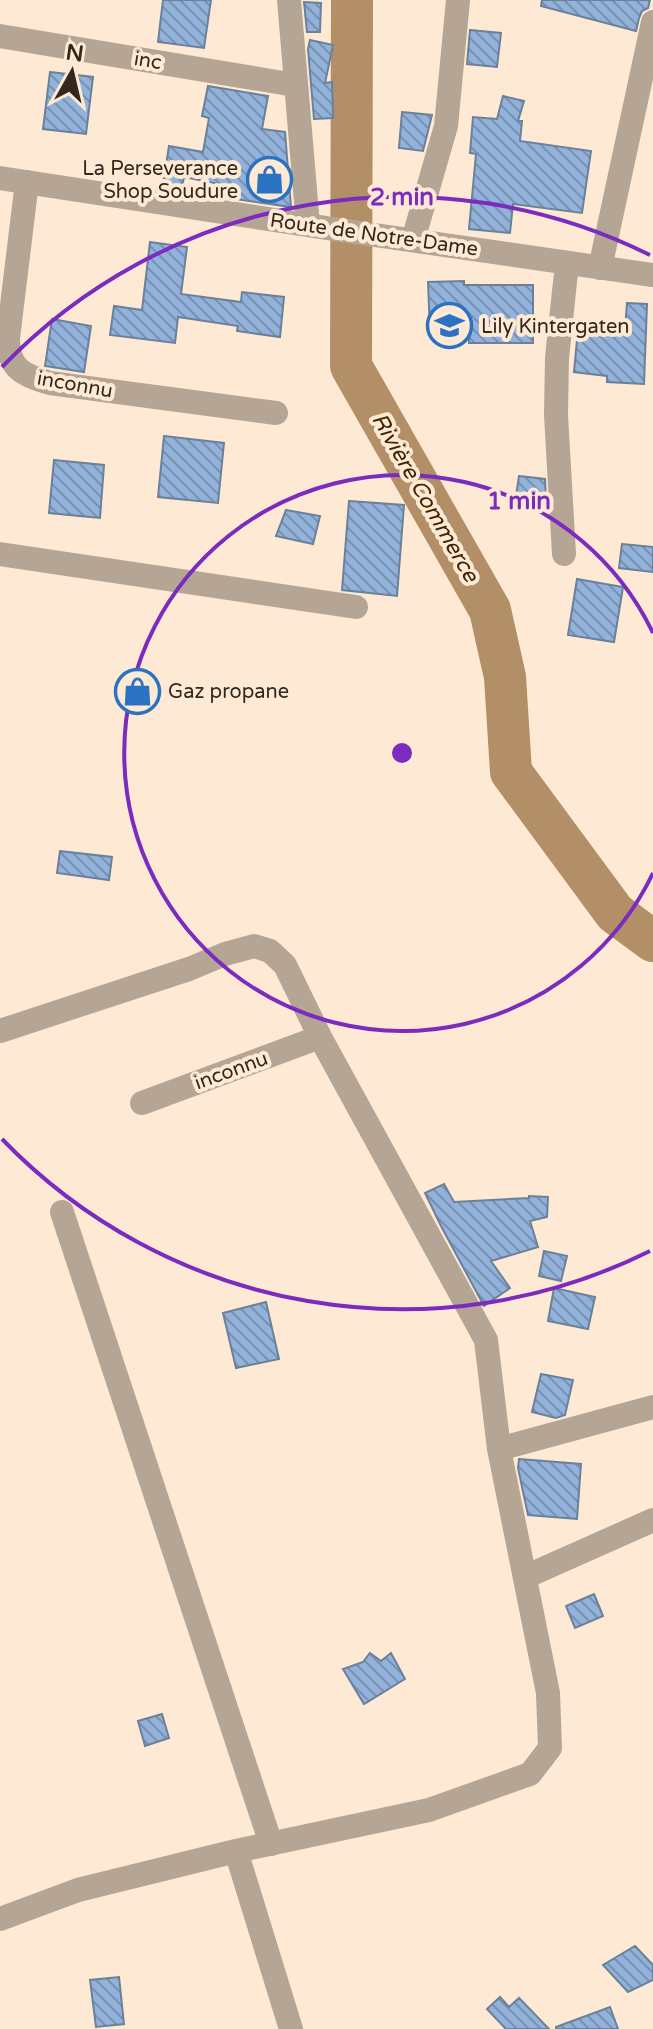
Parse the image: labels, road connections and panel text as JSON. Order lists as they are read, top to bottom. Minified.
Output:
{"streets":{"street":["inc","Route de Notre-Dame","inconnu"]},"crossings":[["Route de Notre-Dame","inconnu"]],"water":["Rivière Commerce"],"places":{"shop":["La Perseverance Shop Soudure","Gaz propane"],"school or university":["Lily Kintergaten"]},"north":"top","rings":["2 min","1 min"]}
